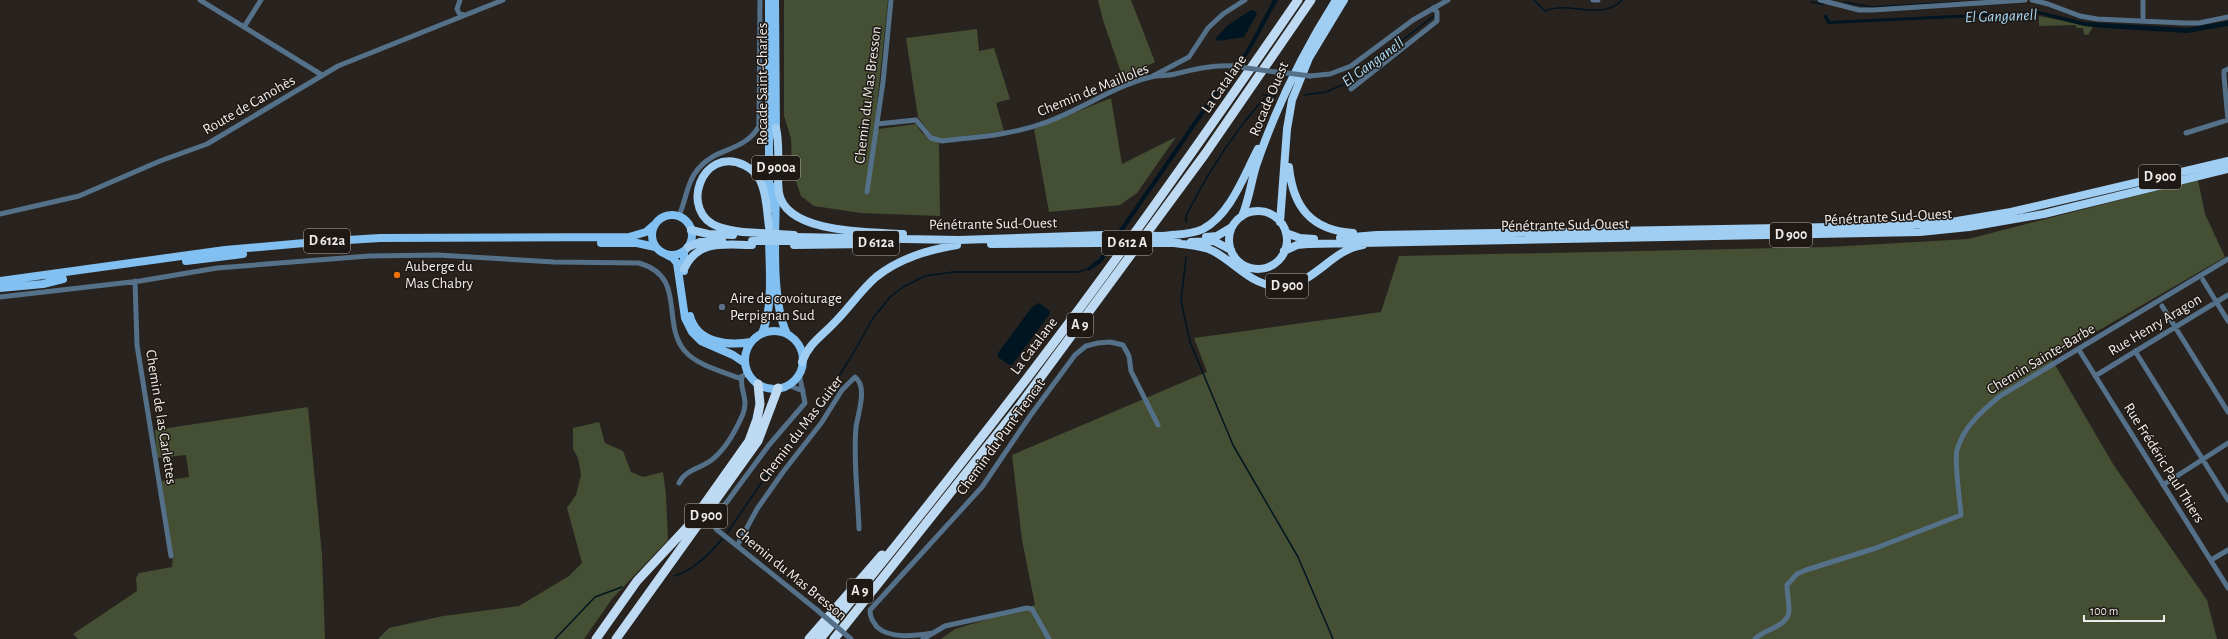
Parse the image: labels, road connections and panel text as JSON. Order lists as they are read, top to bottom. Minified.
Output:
{"streets":{"highway":["La Catalane","Rocade Ouest","D 900a","D 900","Pénétrante Sud-Ouest","D 612a","D 612 A","A 9"],"main road":["Rocade Saint-Charles"],"street":["Chemin de Mailloles","Chemin du Mas Bresson","Route de Canohès","Rue Henry Aragon","Chemin Sainte-Barbe","Chemin de las Carlettes","Chemin du Mas Guiter","Chemin du Punt Trencat","Rue Frédéric Paul Thiers"]},"crossings":[["Rocade Saint-Charles","Chemin du Mas Bresson"],["Rocade Saint-Charles","D 900a"],["Rocade Saint-Charles","D 900"],["Chemin de Mailloles","Chemin du Mas Bresson"],["Chemin du Mas Bresson","D 900"],["Chemin du Mas Bresson","Chemin du Mas Guiter"],["Rocade Ouest","Pénétrante Sud-Ouest"],["D 900a","Pénétrante Sud-Ouest"],["Pénétrante Sud-Ouest","D 612a"],["Rue Henry Aragon","Rue Frédéric Paul Thiers"],["Chemin Sainte-Barbe","Rue Frédéric Paul Thiers"]],"water":["El Ganganell"],"places":["Auberge du Mas Chabry","Aire de covoiturage Perpignan Sud"],"scale_bar":"100 m"}
